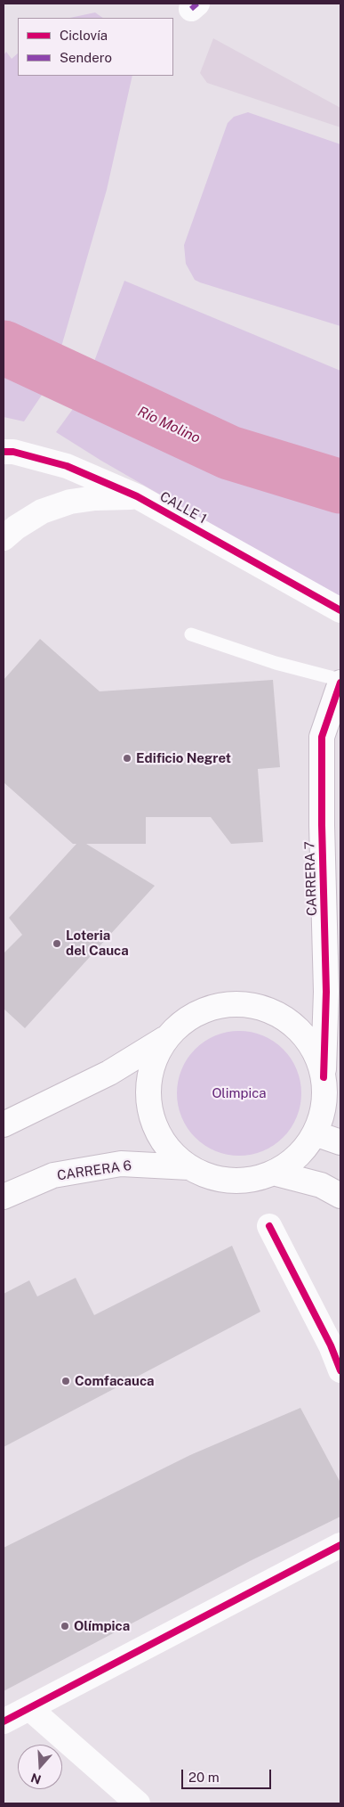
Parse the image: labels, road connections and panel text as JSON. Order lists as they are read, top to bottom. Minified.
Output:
{"streets":{"street":["CALLE 1","CARRERA 7","CARRERA 6"]},"water":["Río Molino"],"parks":["Olimpica"],"places":["Edificio Negret","Loteria del Cauca","Comfacauca","Olímpica"],"legend":["Ciclovía","Sendero"],"scale_bar":"20 m","north":"bottom"}
